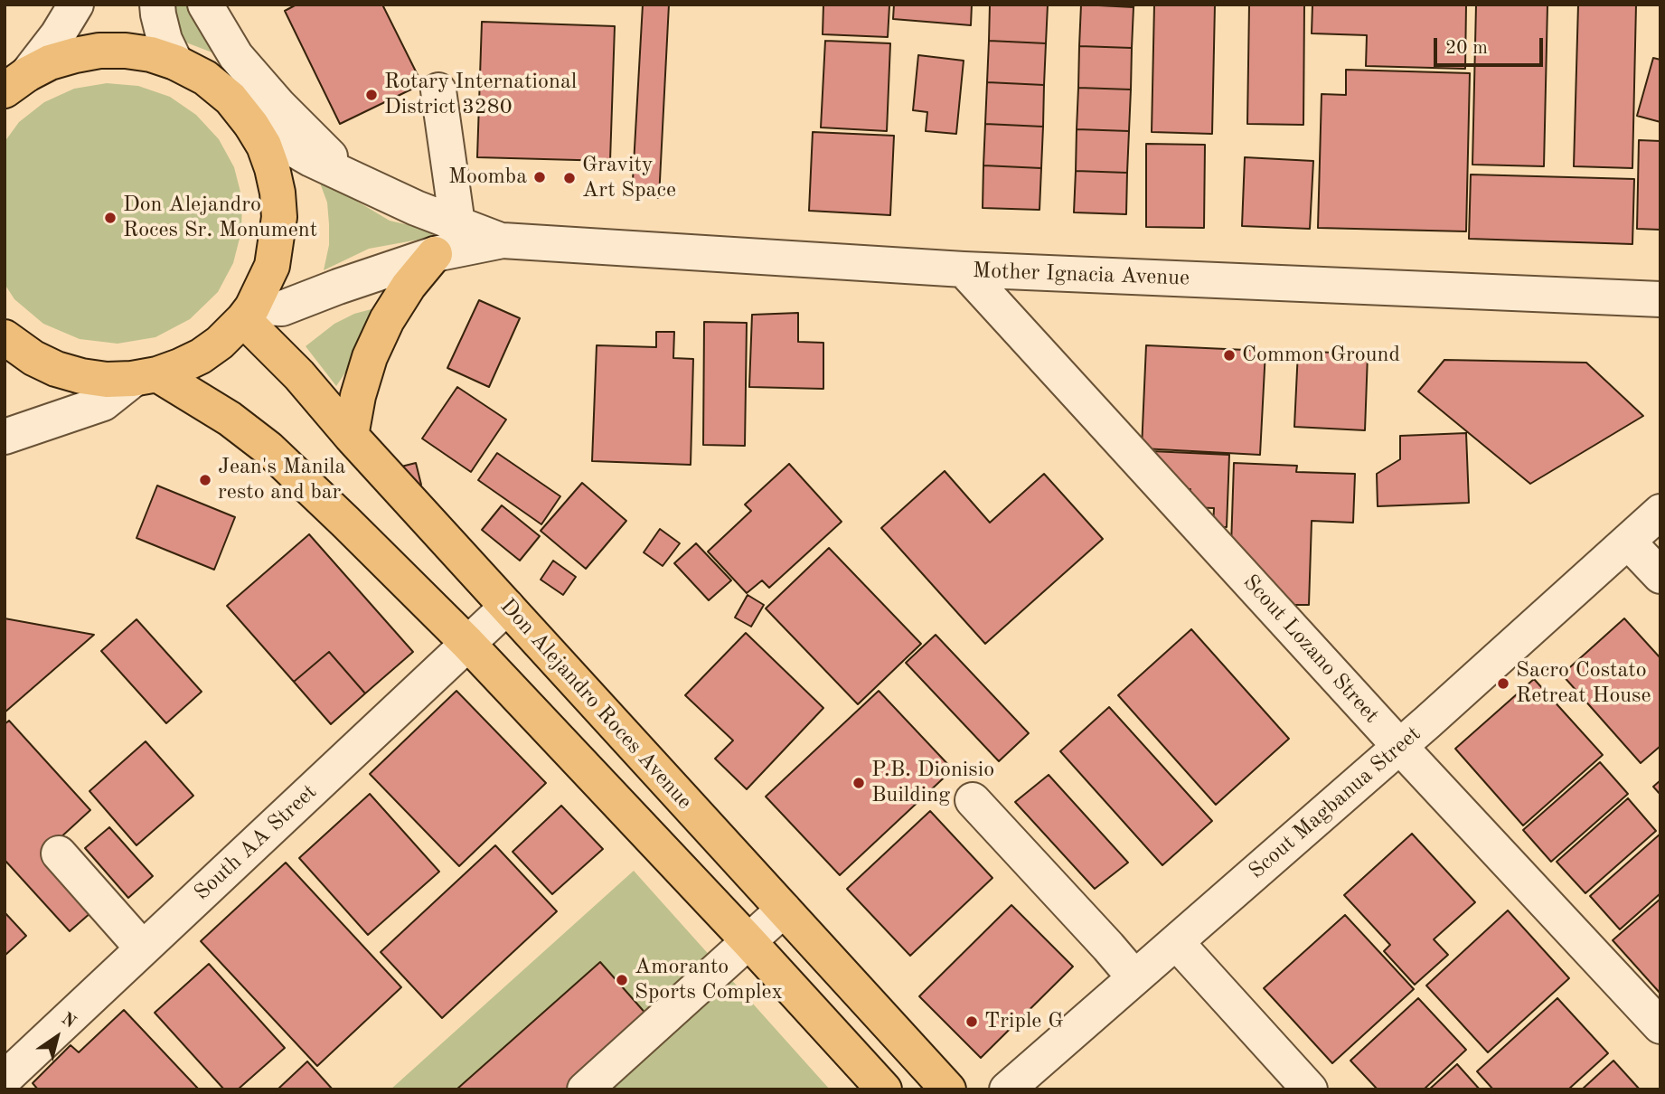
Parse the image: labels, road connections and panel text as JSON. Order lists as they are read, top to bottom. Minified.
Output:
{"streets":{"main road":["Don Alejandro Roces Avenue"],"street":["Mother Ignacia Avenue","Scout Lozano Street","Scout Magbanua Street","South AA Street"]},"crossings":[["Mother Ignacia Avenue","Scout Lozano Street"],["Mother Ignacia Avenue","Don Alejandro Roces Avenue"],["Scout Lozano Street","Scout Magbanua Street"],["Don Alejandro Roces Avenue","South AA Street"]],"places":["Rotary International District 3280","Moomba","Gravity Art Space","Don Alejandro Roces Sr. Monument","Common Ground","Jean's Manila resto and bar","Sacro Costato Retreat House","P.B. Dionisio Building","Amoranto Sports Complex","Triple G"],"scale_bar":"20 m","north":"top right"}
